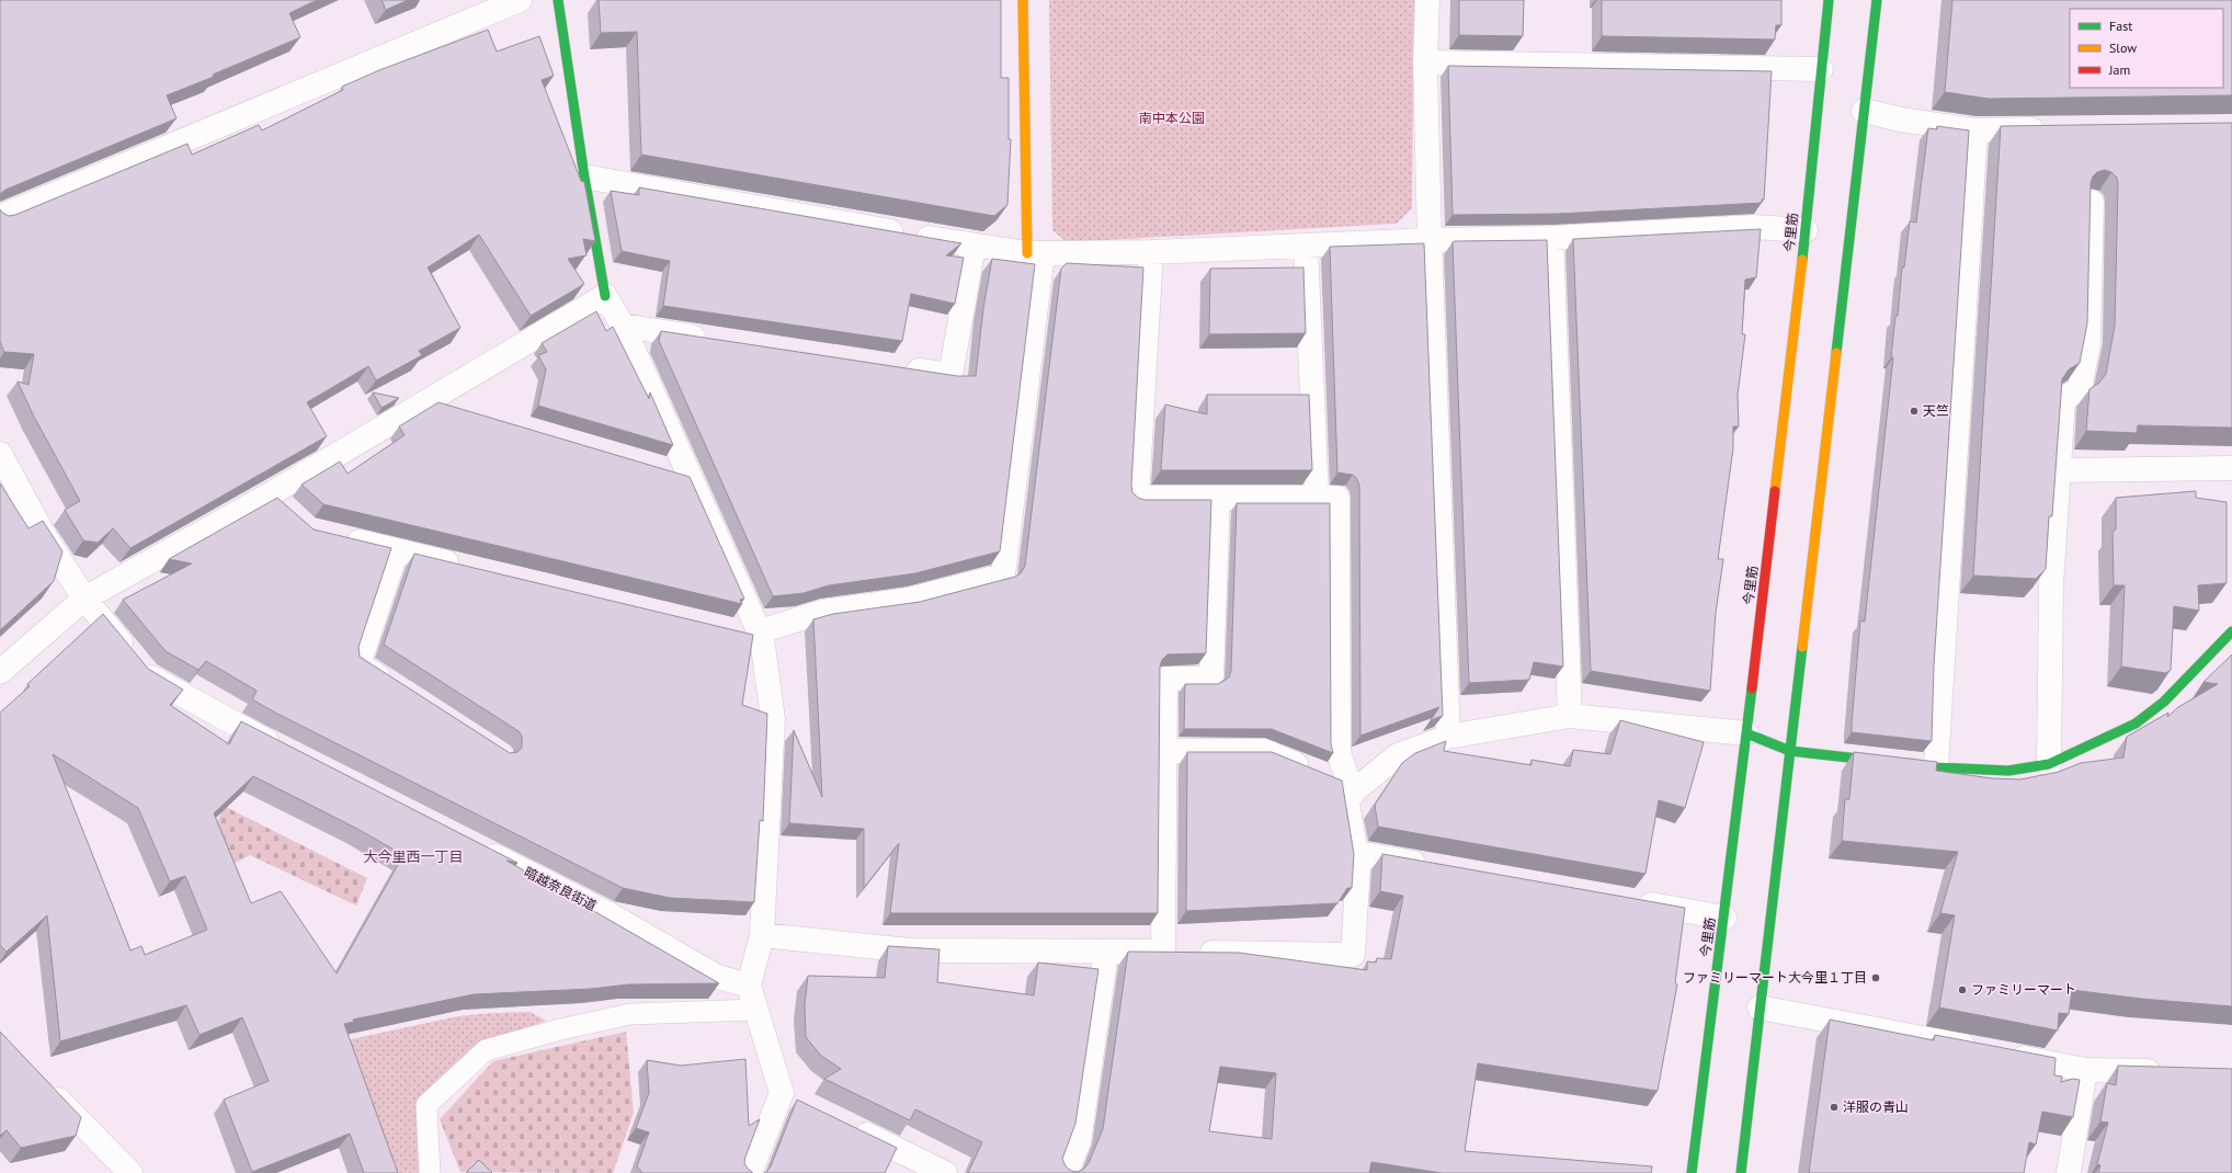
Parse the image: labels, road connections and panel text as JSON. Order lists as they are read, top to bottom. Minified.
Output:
{"streets":{"main road":["今里筋"],"street":["暗越奈良街道"]},"districts":["大今里西一丁目"],"parks":["南中本公園"],"places":["天竺","ファミリーマート大今里１丁目","ファミリーマート","洋服の青山"],"legend":["Fast","Slow","Jam"]}
